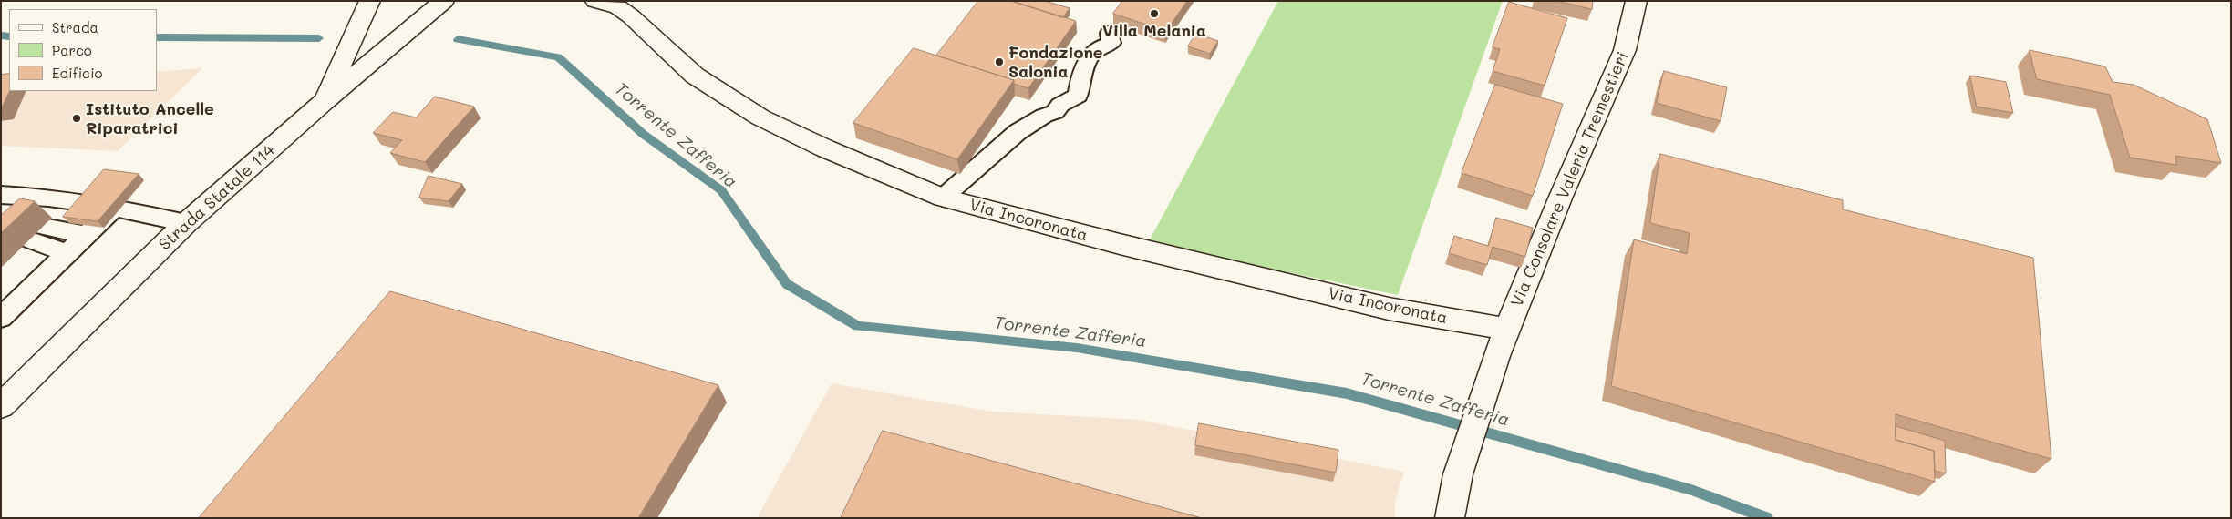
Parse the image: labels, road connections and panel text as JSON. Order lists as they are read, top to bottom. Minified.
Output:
{"streets":{"street":["Via Consolare Valeria Tremestieri","Strada Statale 114","Via Incoronata"]},"crossings":[["Via Consolare Valeria Tremestieri","Via Incoronata"]],"water":["Torrente Zafferia"],"places":["Villa Melania","Fondazione Salonia","Istituto Ancelle Riparatrici"],"legend":["Strada","Parco","Edificio"]}
